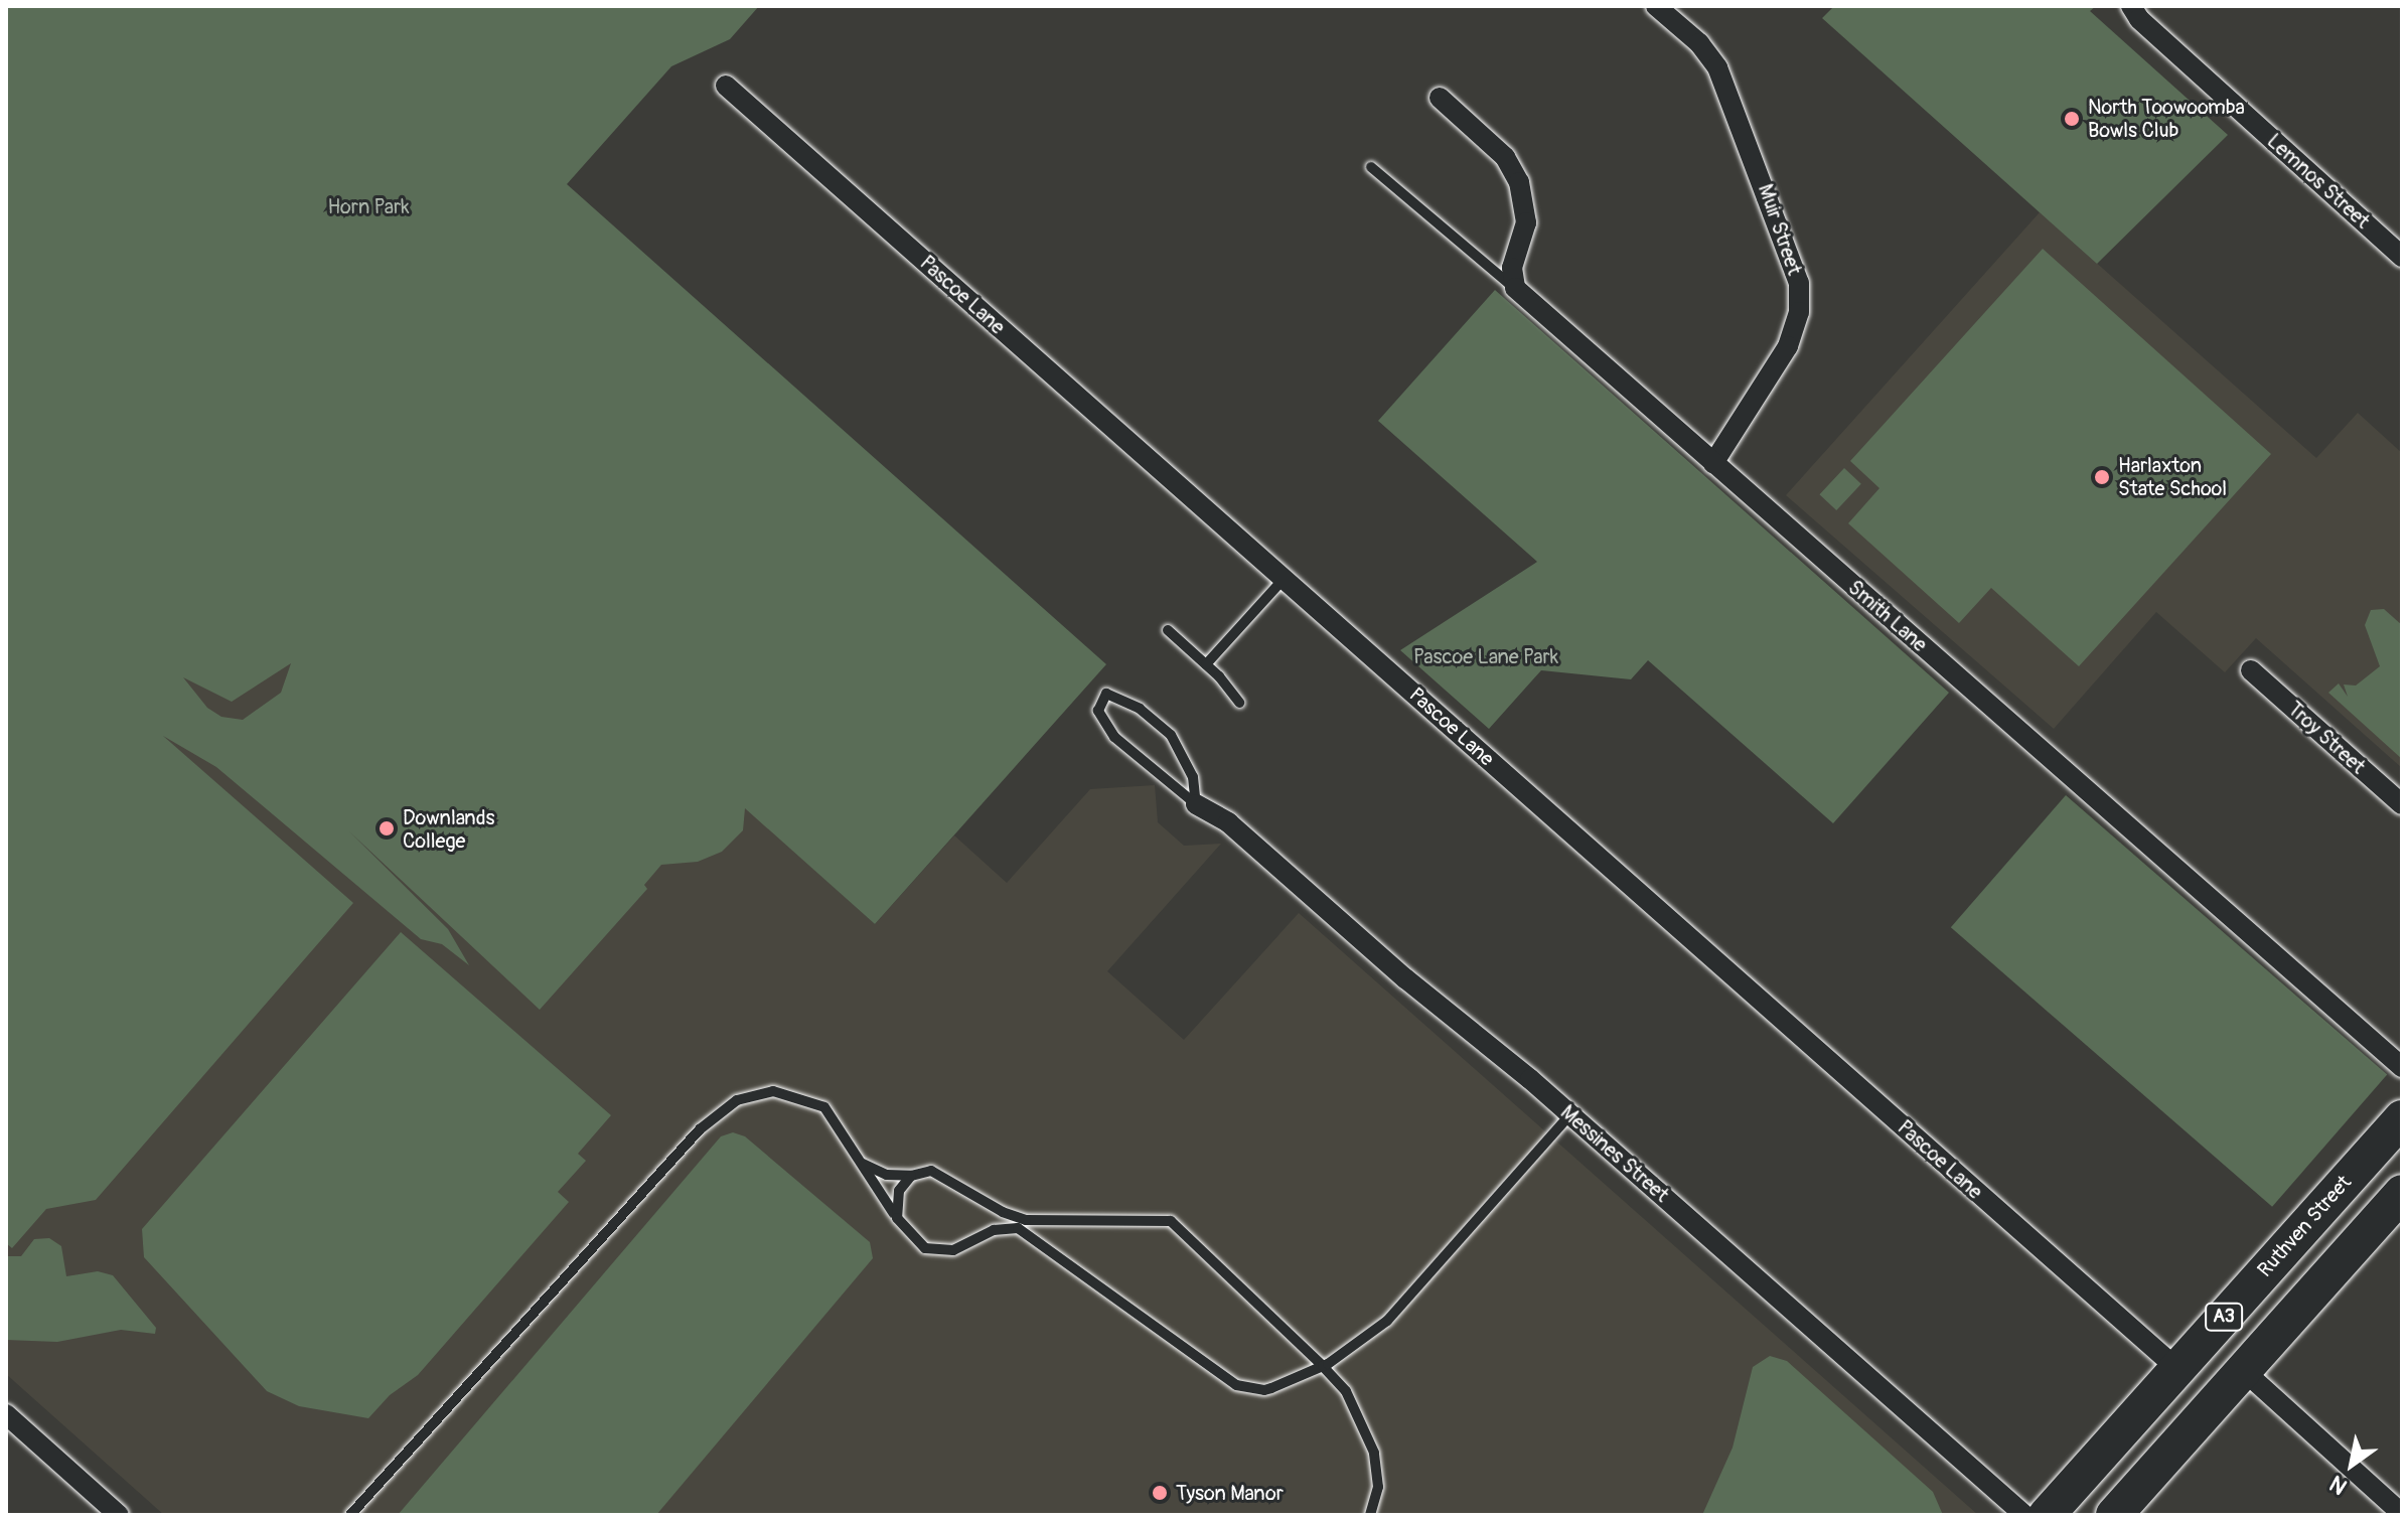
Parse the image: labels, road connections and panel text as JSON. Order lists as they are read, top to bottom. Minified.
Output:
{"streets":{"highway":["Ruthven Street","A3"],"street":["Lemnos Street","Muir Street","Pascoe Lane","Smith Lane","Troy Street","Messines Street"]},"crossings":[["Muir Street","Smith Lane"],["Pascoe Lane","Ruthven Street"]],"parks":["Horn Park","Pascoe Lane Park"],"places":["North Toowoomba Bowls Club","Harlaxton State School","Downlands College","Tyson Manor"],"north":"bottom left"}
